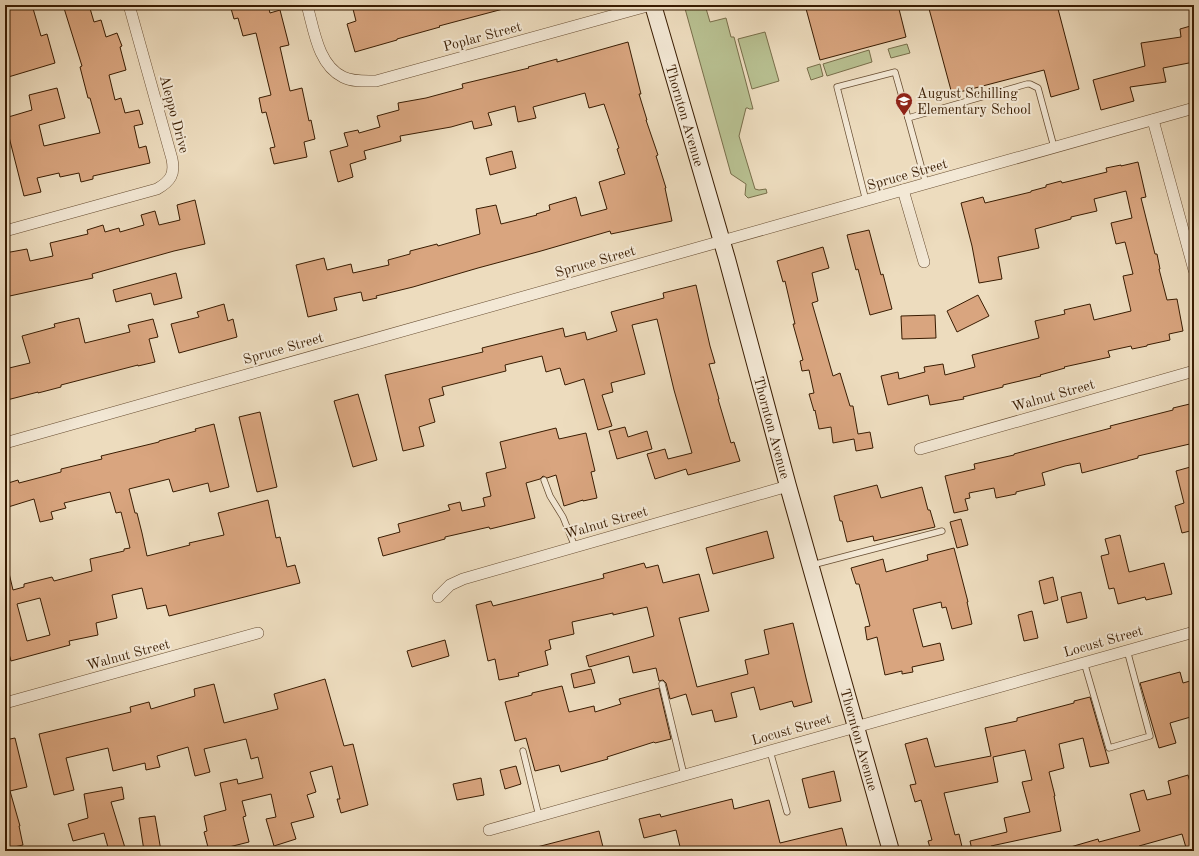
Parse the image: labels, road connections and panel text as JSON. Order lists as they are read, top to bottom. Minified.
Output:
{"streets":{"main road":["Thornton Avenue"],"street":["Poplar Street","Aleppo Drive","Spruce Street","Walnut Street","Locust Street"]},"crossings":[["Poplar Street","Thornton Avenue"],["Thornton Avenue","Spruce Street"],["Thornton Avenue","Walnut Street"],["Thornton Avenue","Locust Street"]],"places":{"school or university":["August Schilling Elementary School"]}}
